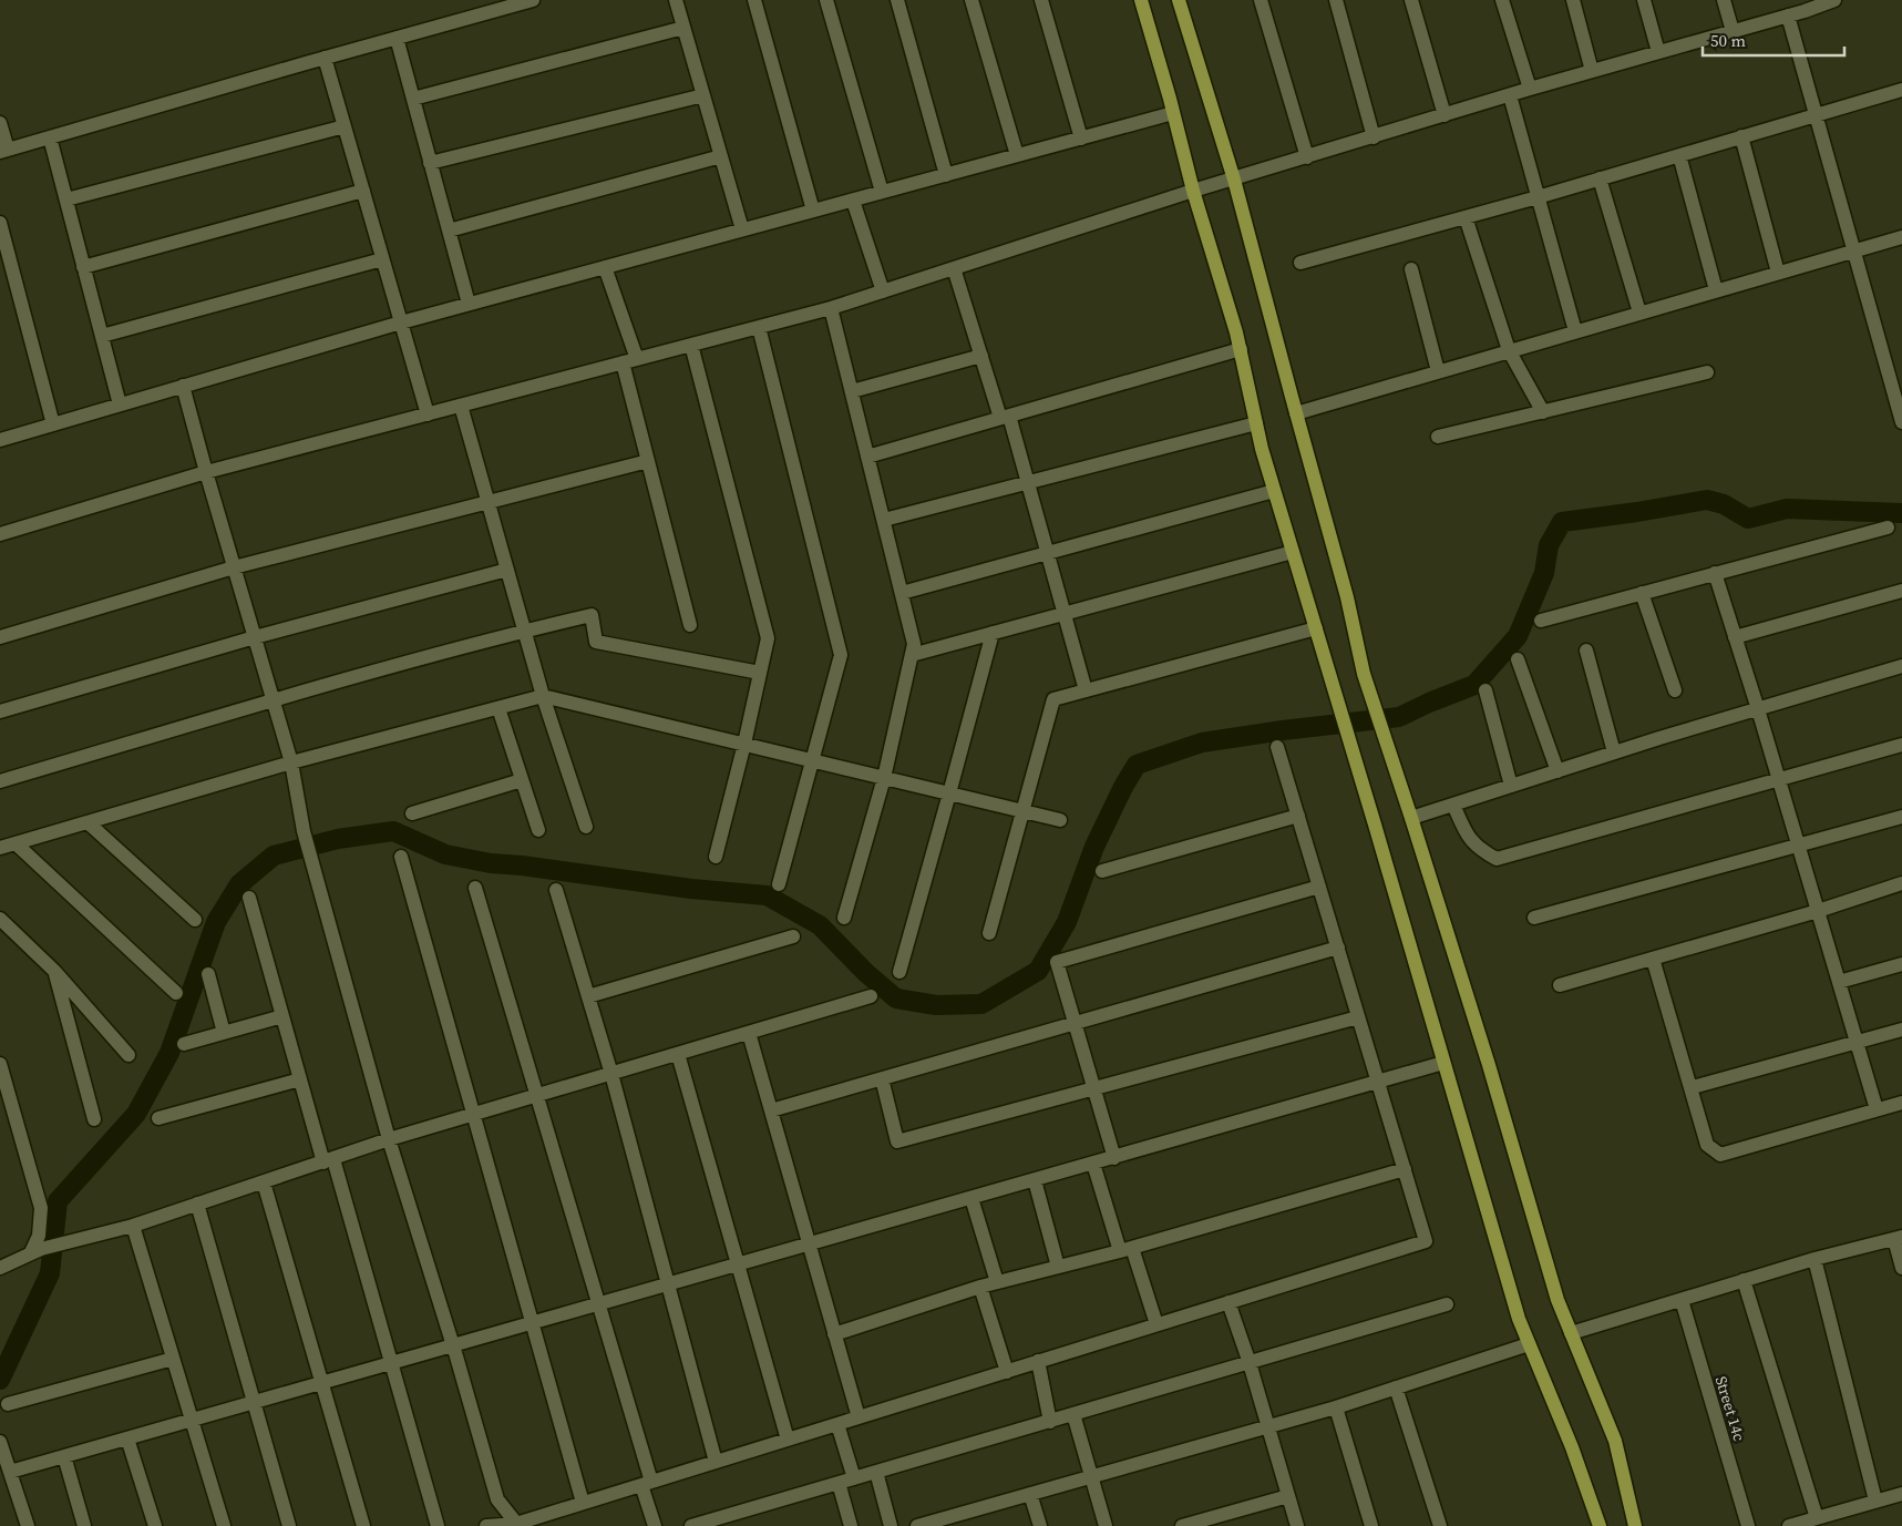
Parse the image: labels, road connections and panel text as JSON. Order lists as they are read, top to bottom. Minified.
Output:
{"streets":{"street":["Street 14c"]},"scale_bar":"50 m"}
